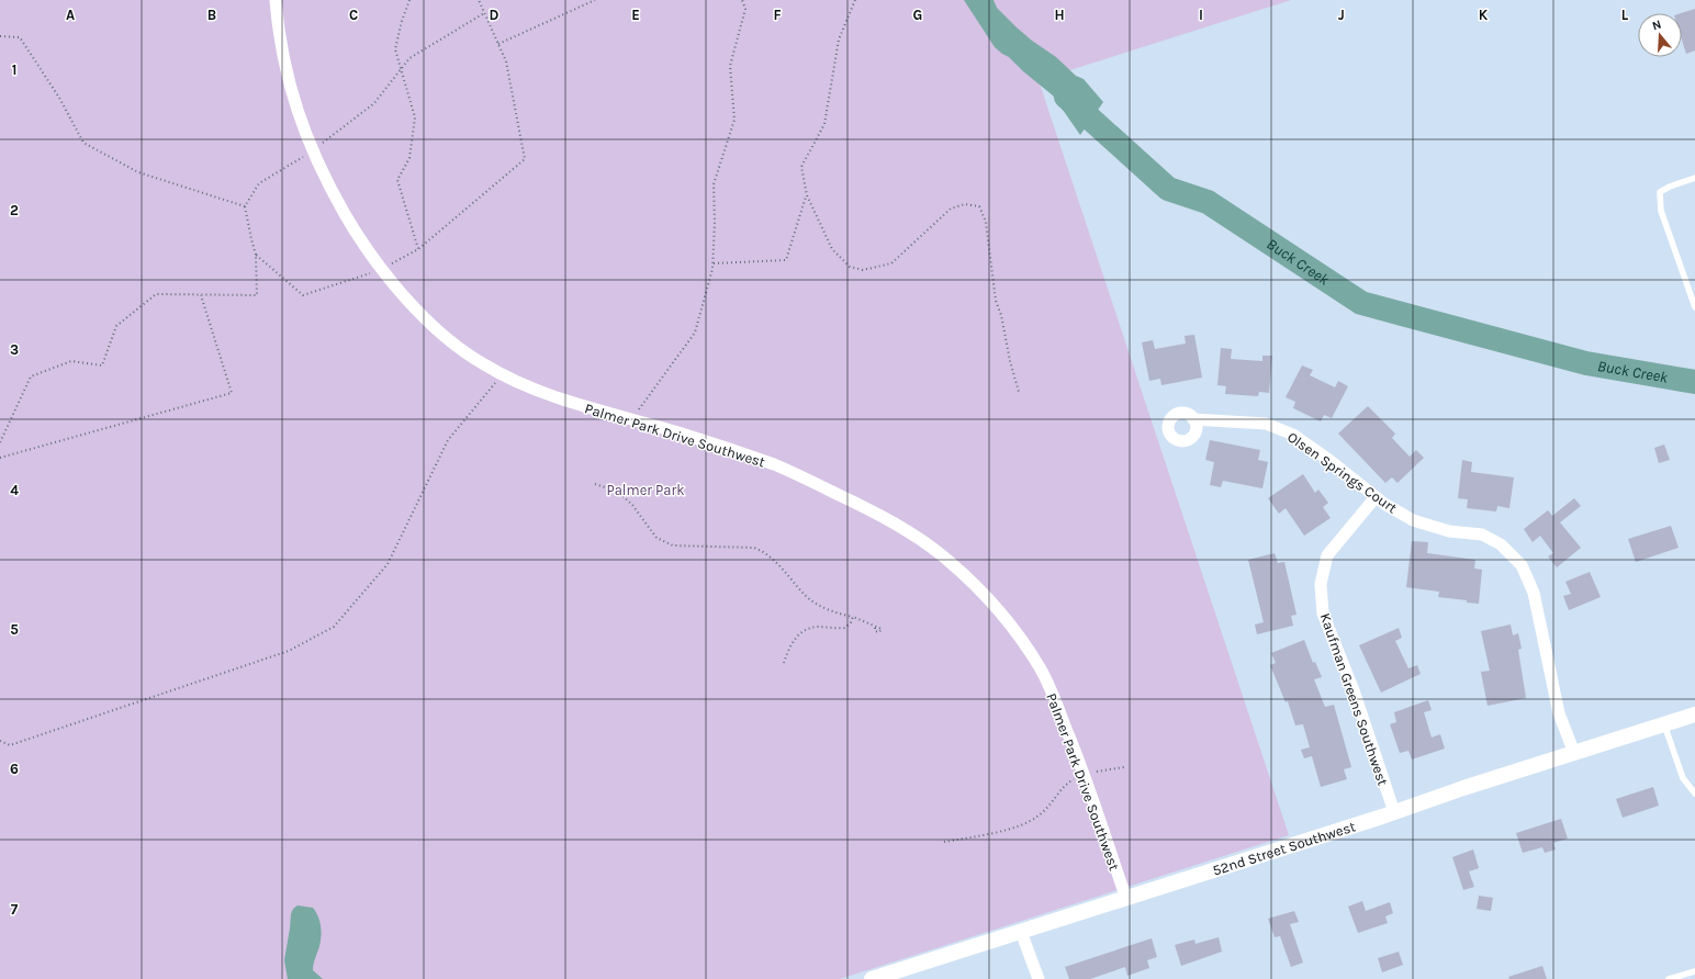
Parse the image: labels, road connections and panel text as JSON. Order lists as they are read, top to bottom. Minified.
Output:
{"streets":{"street":["Palmer Park Drive Southwest","Olsen Springs Court","Kaufman Greens Southwest","52nd Street Southwest"]},"crossings":[["Palmer Park Drive Southwest","52nd Street Southwest"],["Olsen Springs Court","Kaufman Greens Southwest"],["Olsen Springs Court","52nd Street Southwest"],["Kaufman Greens Southwest","52nd Street Southwest"]],"water":["Buck Creek"],"parks":["Palmer Park"],"north":"top","grid":{"columns":["A","B","C","D","E","F","G","H","I","J","K","L"],"rows":["1","2","3","4","5","6","7"]}}
